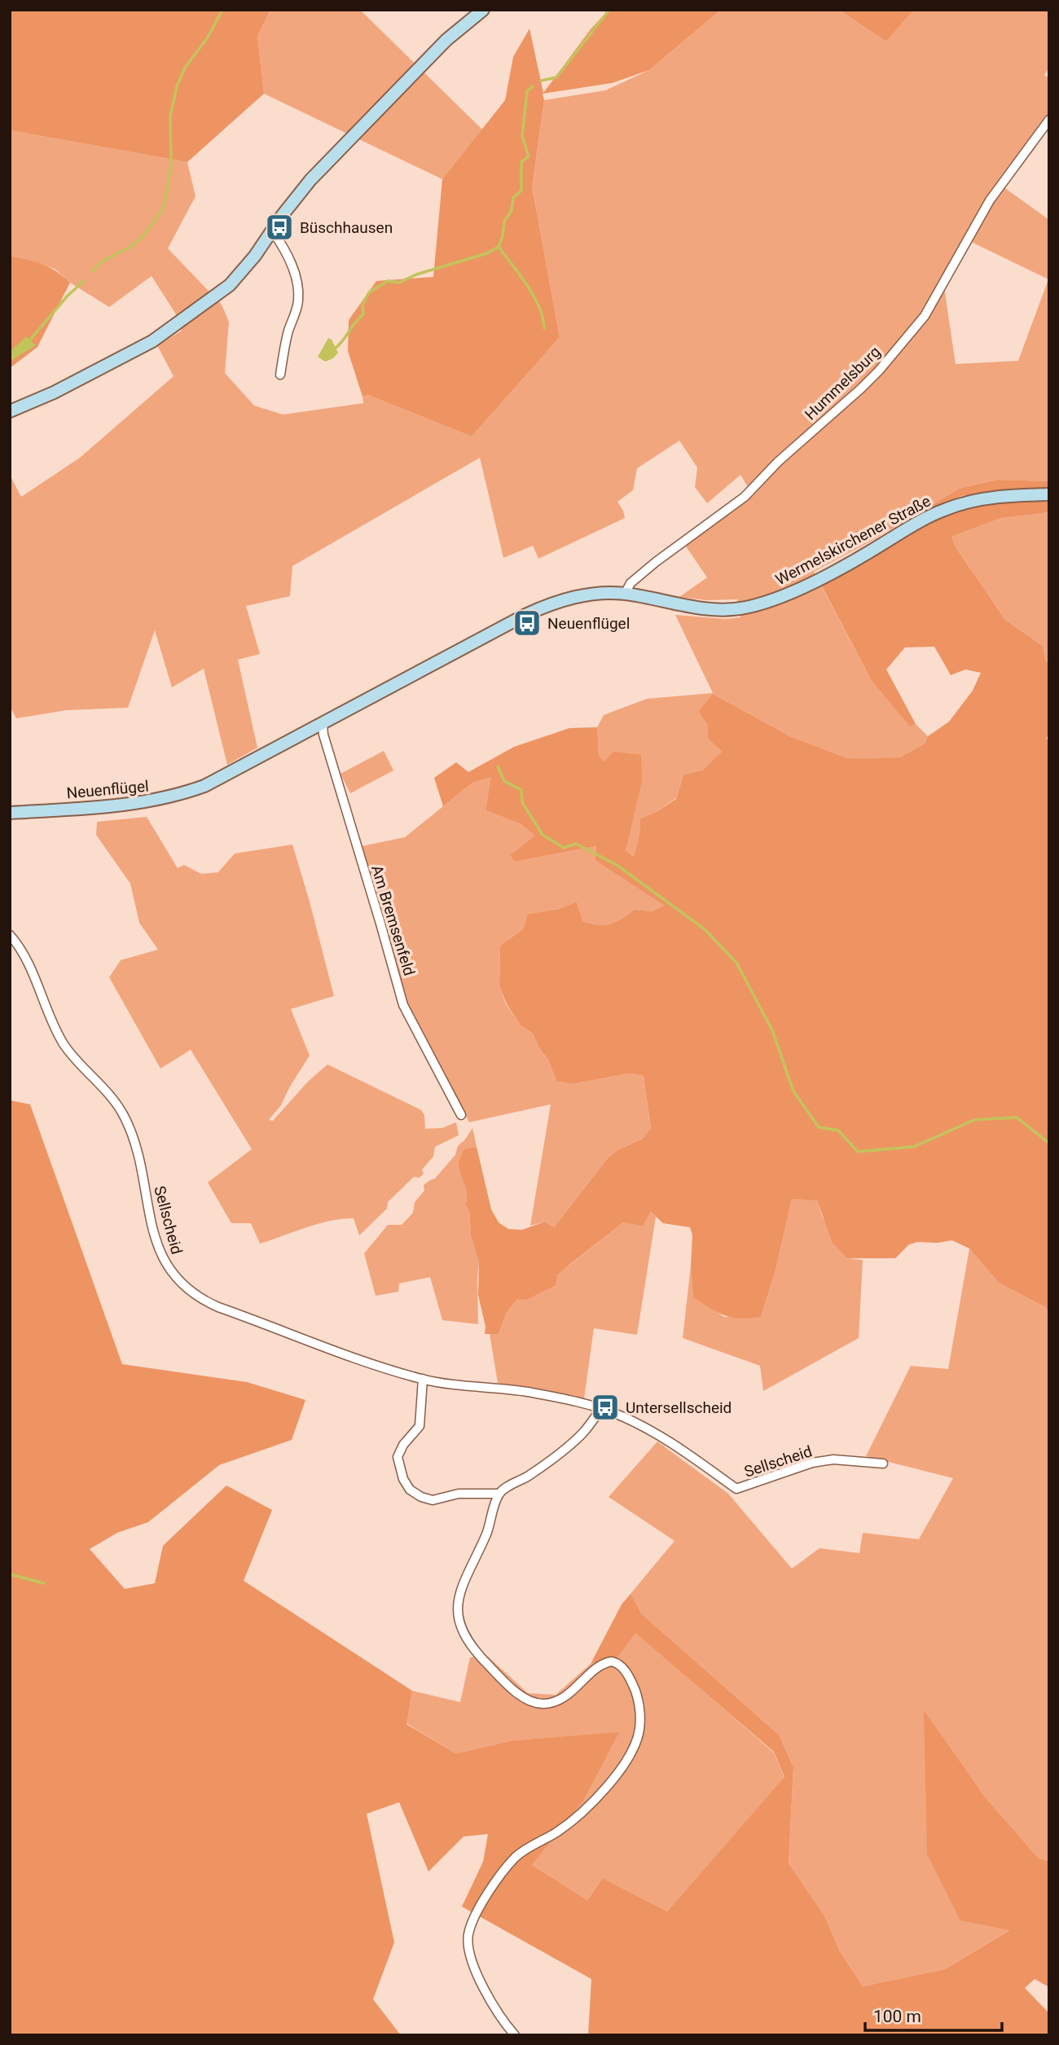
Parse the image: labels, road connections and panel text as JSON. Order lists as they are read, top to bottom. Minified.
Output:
{"streets":{"main road":["Wermelskirchener Straße","Neuenflügel"],"street":["Hummelsburg","Am Bremsenfeld","Sellscheid"]},"crossings":[["Hummelsburg","Neuenflügel"],["Wermelskirchener Straße","Neuenflügel"],["Neuenflügel","Am Bremsenfeld"]],"places":{"bus stop":["Büschhausen","Neuenflügel","Untersellscheid"]},"scale_bar":"100 m"}
